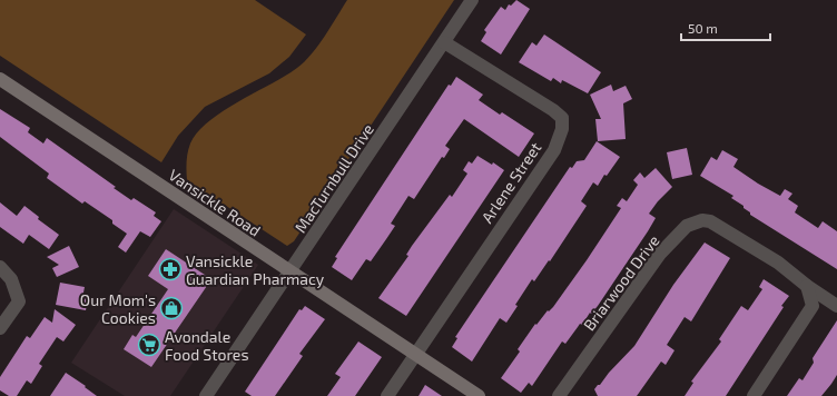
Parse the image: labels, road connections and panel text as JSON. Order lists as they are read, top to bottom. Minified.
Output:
{"streets":{"street":["MacTurnbull Drive","Arlene Street","Vansickle Road","Briarwood Drive"]},"crossings":[["MacTurnbull Drive","Arlene Street"],["MacTurnbull Drive","Vansickle Road"],["Arlene Street","Vansickle Road"]],"places":{"pharmacy":["Vansickle Guardian Pharmacy"],"shop":["Our Mom's Cookies"],"supermarket":["Avondale Food Stores"]},"scale_bar":"50 m"}
